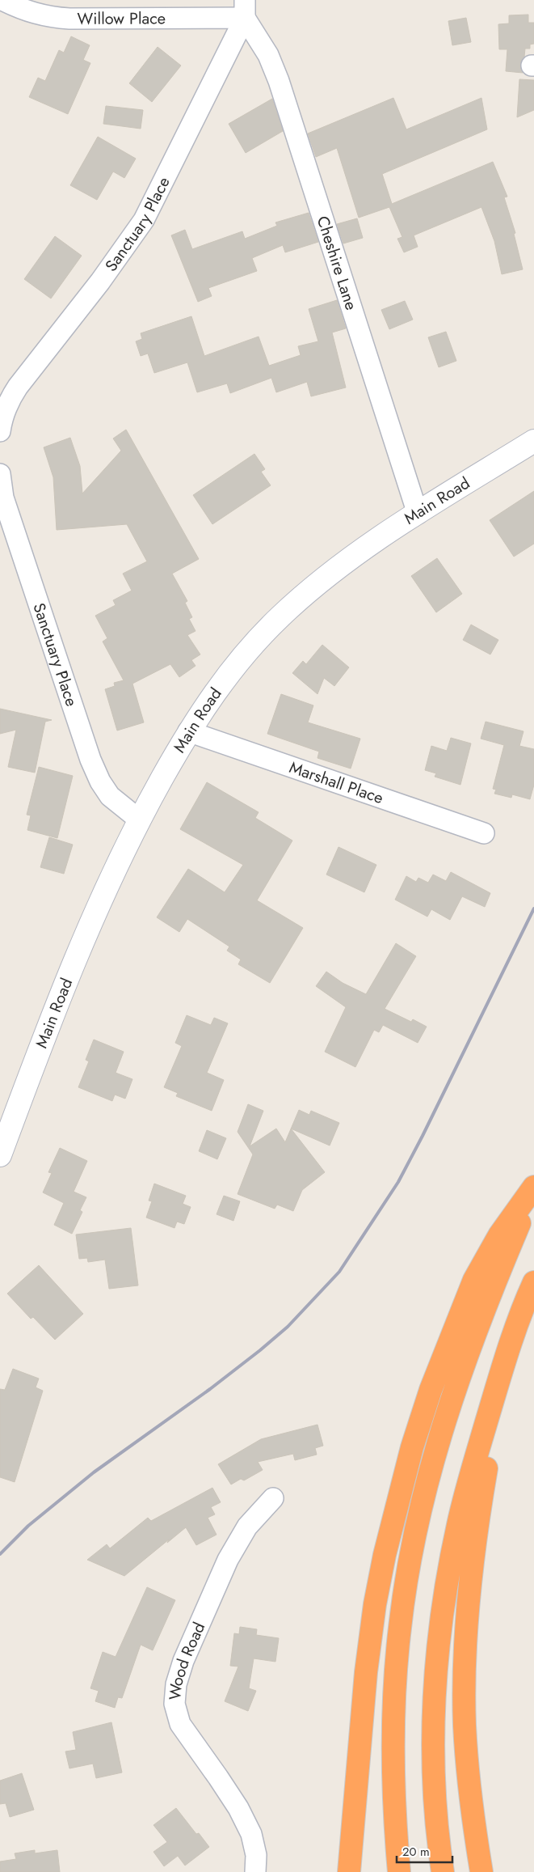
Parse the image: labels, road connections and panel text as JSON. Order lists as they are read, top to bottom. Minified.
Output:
{"streets":{"main road":["Main Road"],"street":["Willow Place","Sanctuary Place","Cheshire Lane","Marshall Place","Wood Road"]},"crossings":[["Willow Place","Sanctuary Place"],["Willow Place","Cheshire Lane"],["Sanctuary Place","Cheshire Lane"],["Sanctuary Place","Main Road"],["Cheshire Lane","Main Road"],["Main Road","Marshall Place"]],"scale_bar":"20 m"}
